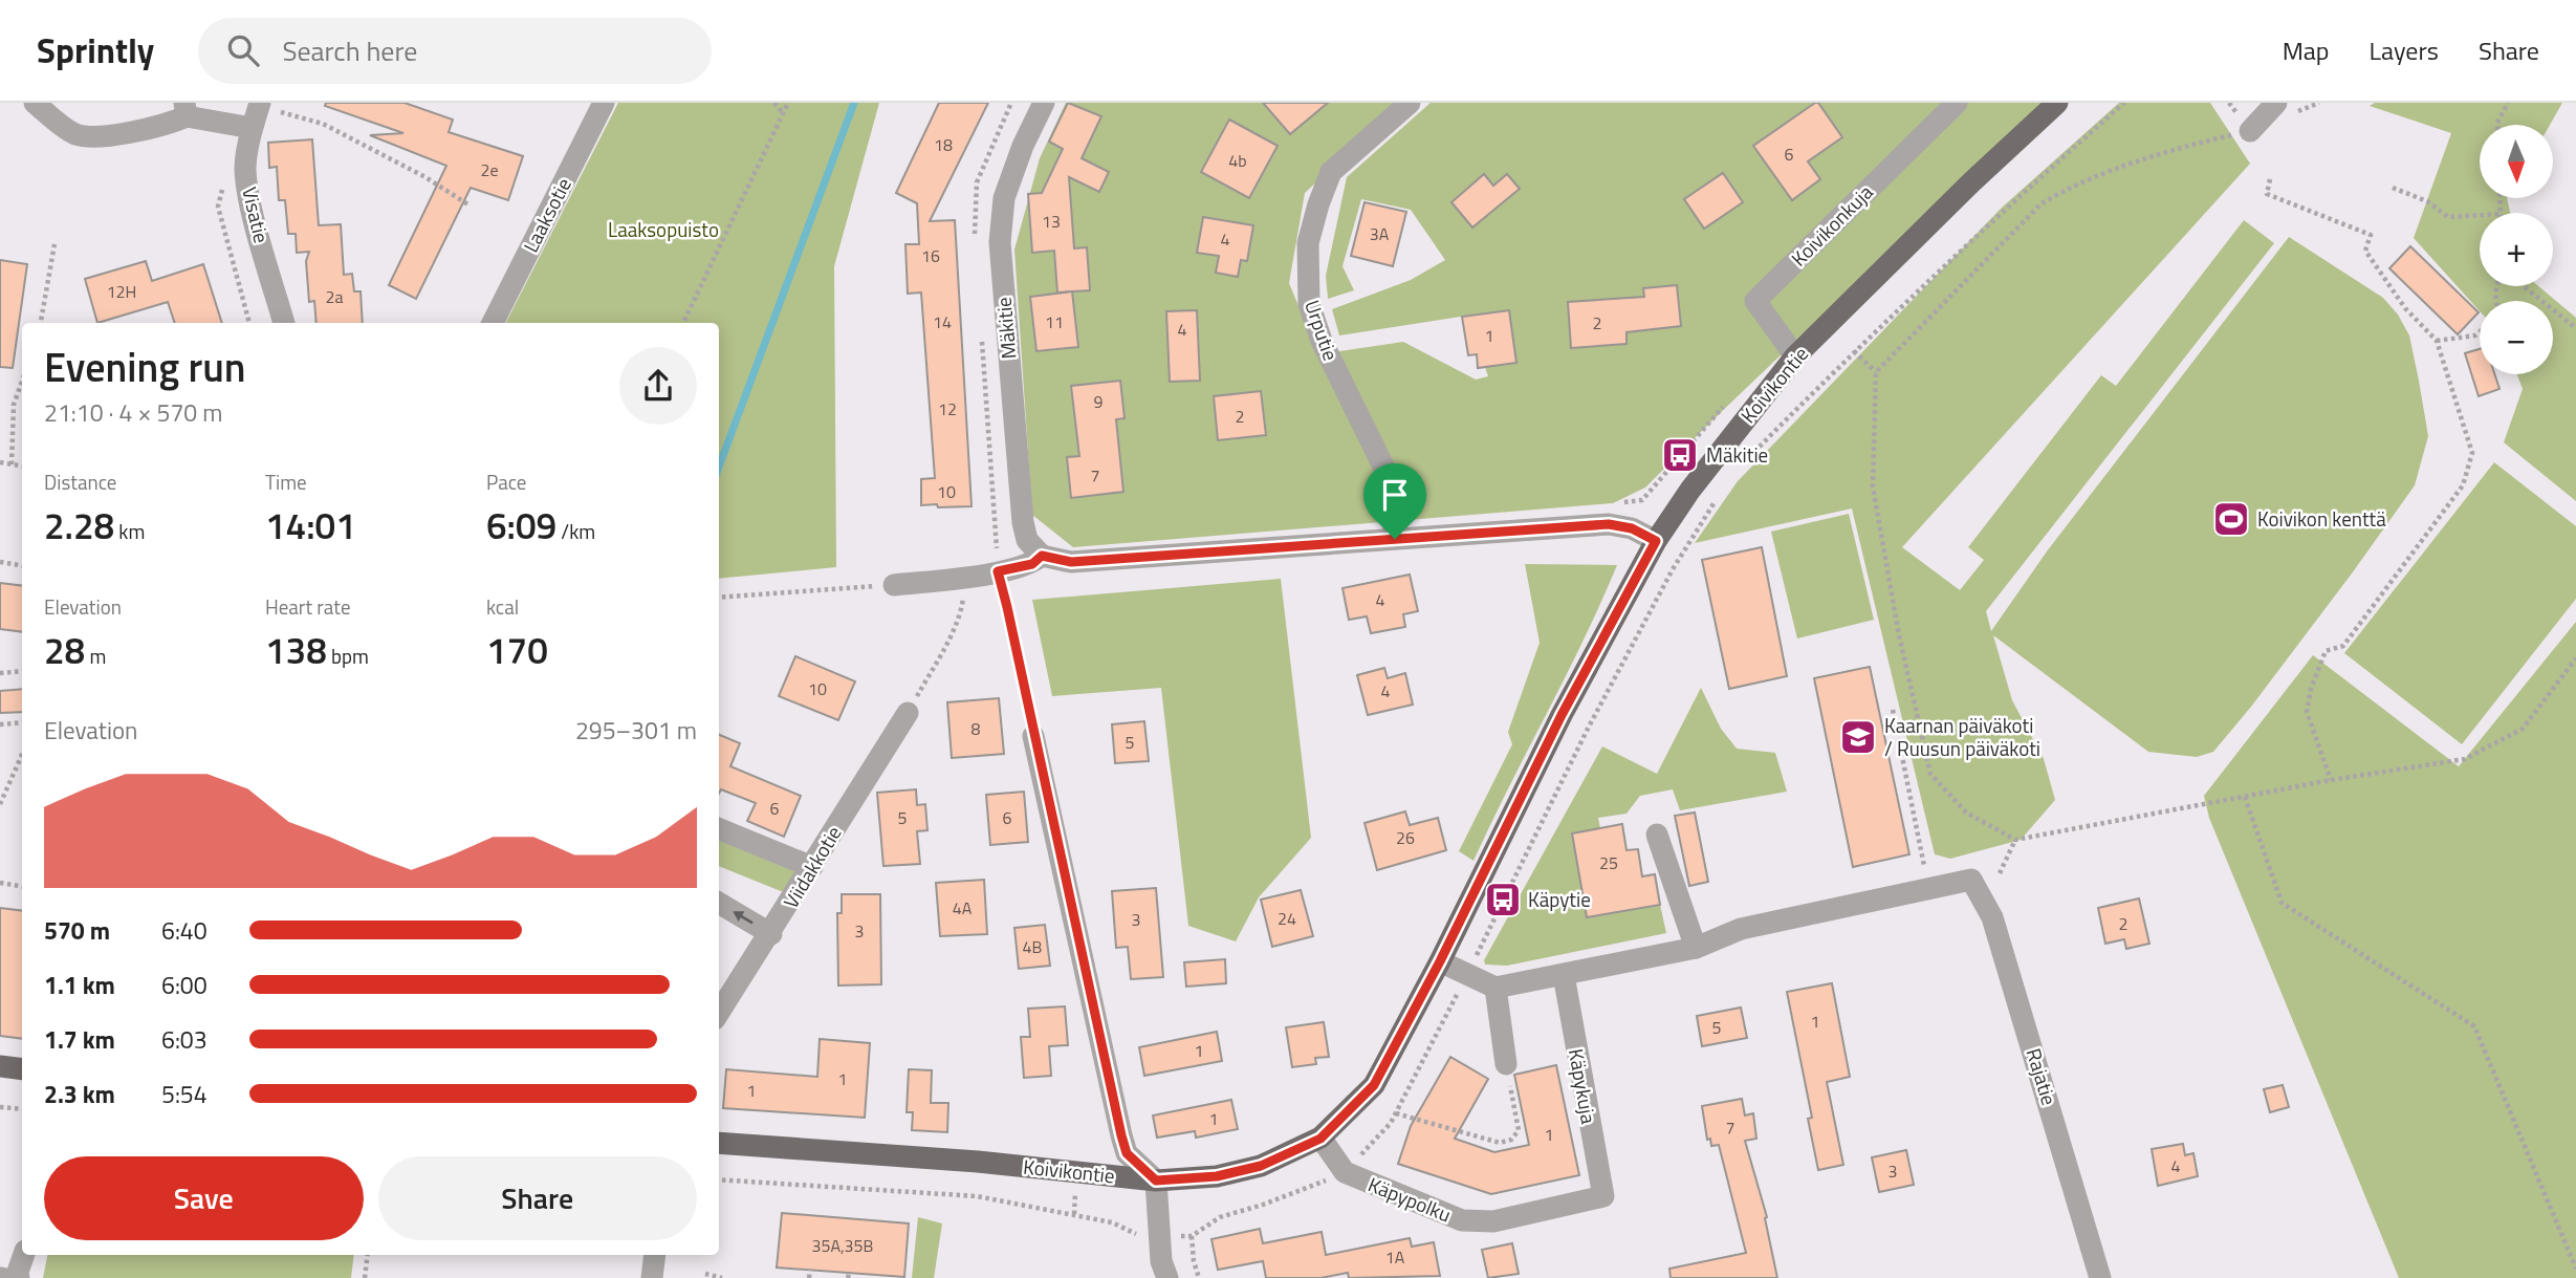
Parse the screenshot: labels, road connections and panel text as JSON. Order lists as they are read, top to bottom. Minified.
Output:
{"streets":{"main road":["Koivikontie"],"street":["Visatie","Laaksotie","Koivikonkuja","Mäkitie","Urputie","Viidakkotie","Rajatie","Käpykuja","Käpypolku"]},"crossings":[["Koivikonkuja","Koivikontie"],["Koivikontie","Käpypolku"],["Käpykuja","Käpypolku"]],"parks":["Laaksopuisto"],"places":{"bus stop":["Mäkitie","Käpytie"],"sports":["Koivikon kenttä"],"school or university":["Kaarnan päiväkoti / Ruusun päiväkoti"]},"house_numbers":["18","6","4b","2e","13","3A","4","16","12H","2a","14","11","2","4","1","9","12","2","7","10","4","10","4","8","5","6","5","6","26","25","4A","24","3","2","3","4B","1","5","1","1","1","1","7","1","4","3","35A,35B","1A"],"north":"bottom","page":{"header":"Sprintly","search":"Search here","nav":["Map","Layers","Share"],"map_buttons":["+","−"],"heading":["Evening run","21:10 · 4 × 570 m"],"stats":[["Distance","2.28 km"],["Time","14:01"],["Pace","6:09 /km"],["Elevation","28 m"],["Heart rate","138 bpm"],["kcal","170"]],"chart":["Elevation","295–301 m"],"list":[{"name":"570 m","note":"6:40"},{"name":"1.1 km","note":"6:00"},{"name":"1.7 km","note":"6:03"},{"name":"2.3 km","note":"5:54"}],"buttons":["Save","Share"]}}
